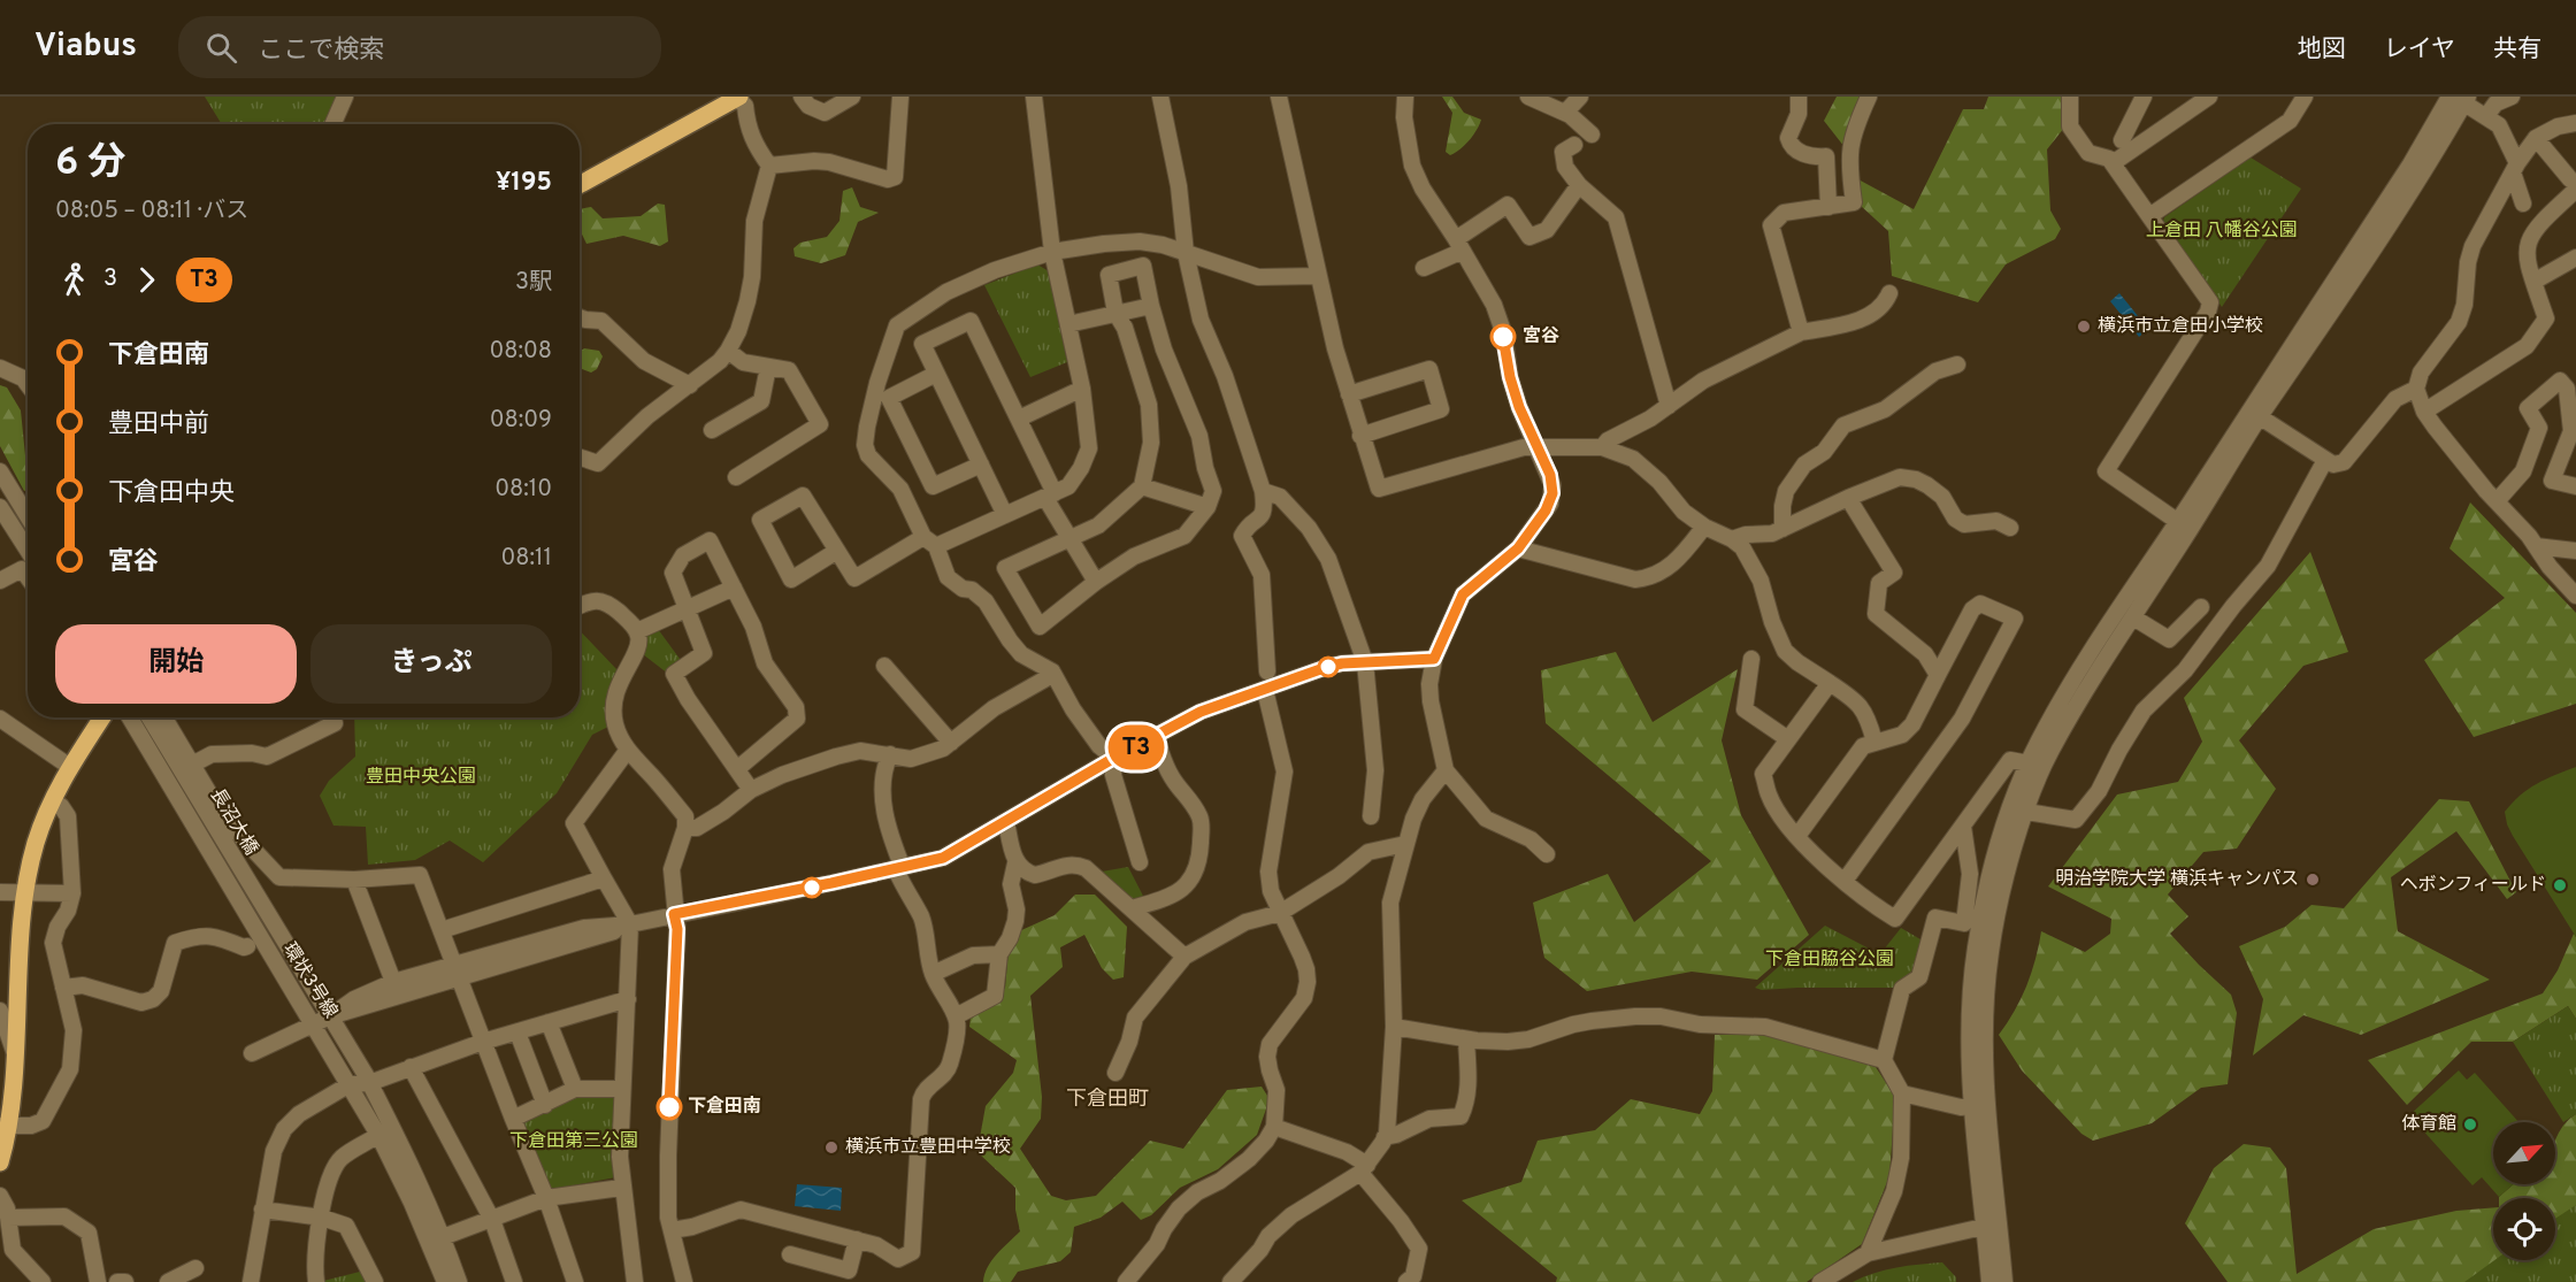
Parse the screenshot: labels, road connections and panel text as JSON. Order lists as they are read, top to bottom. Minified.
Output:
{"streets":{"street":["長沼大橋","環状3号線"]},"crossings":[["長沼大橋","環状3号線"]],"districts":["下倉田町"],"parks":["上倉田 八幡谷公園","豊田中央公園","下倉田脇谷公園","下倉田第三公園"],"places":["横浜市立倉田小学校","宮谷","明治学院大学 横浜キャンパス","ヘボンフィールド","下倉田南","体育館","横浜市立豊田中学校"],"lines":["bus line T3"],"north":"top right","page":{"header":"Viabus","search":"ここで検索","nav":["地図","レイヤ","共有"],"on_map":"T3","heading":["6 分","08:05 – 08:11 · バス","¥195"],"legs":["3","T3","3駅"],"list":[{"name":"下倉田南","value":"08:08"},{"name":"豊田中前","value":"08:09"},{"name":"下倉田中央","value":"08:10"},{"name":"宮谷","value":"08:11"}],"buttons":["開始","きっぷ"]}}
